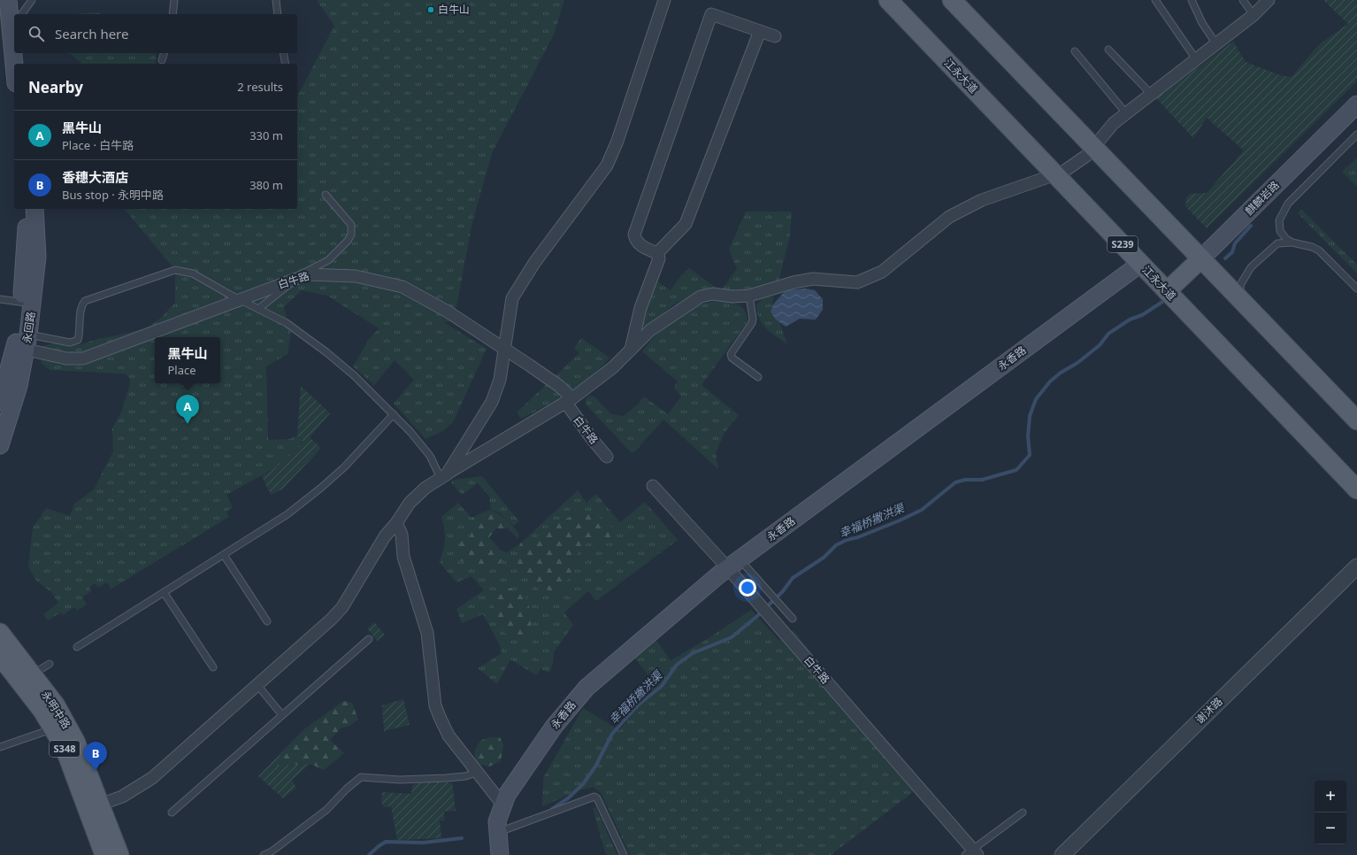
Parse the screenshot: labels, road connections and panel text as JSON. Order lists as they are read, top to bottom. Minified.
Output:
{"streets":{"main road":["江永大道","麒麟岩路","S239","永回路","永香路","永明中路","S348"],"street":["白牛路","谢沐路"]},"crossings":[["江永大道","麒麟岩路"],["江永大道","永香路"],["白牛路","永回路"],["白牛路","永香路"]],"water":["幸福桥撇洪渠"],"places":["白牛山"],"page":{"search":"Search here","heading":["Nearby","2 results"],"list":[{"mark":"A","name":"黑牛山","note":"Place · 白牛路","value":"330 m"},{"mark":"B","name":"香穗大酒店","note":"Bus stop · 永明中路","value":"380 m"}],"popup":["黑牛山","Place"],"pins":["A","B"],"map_buttons":["+","−"]}}
